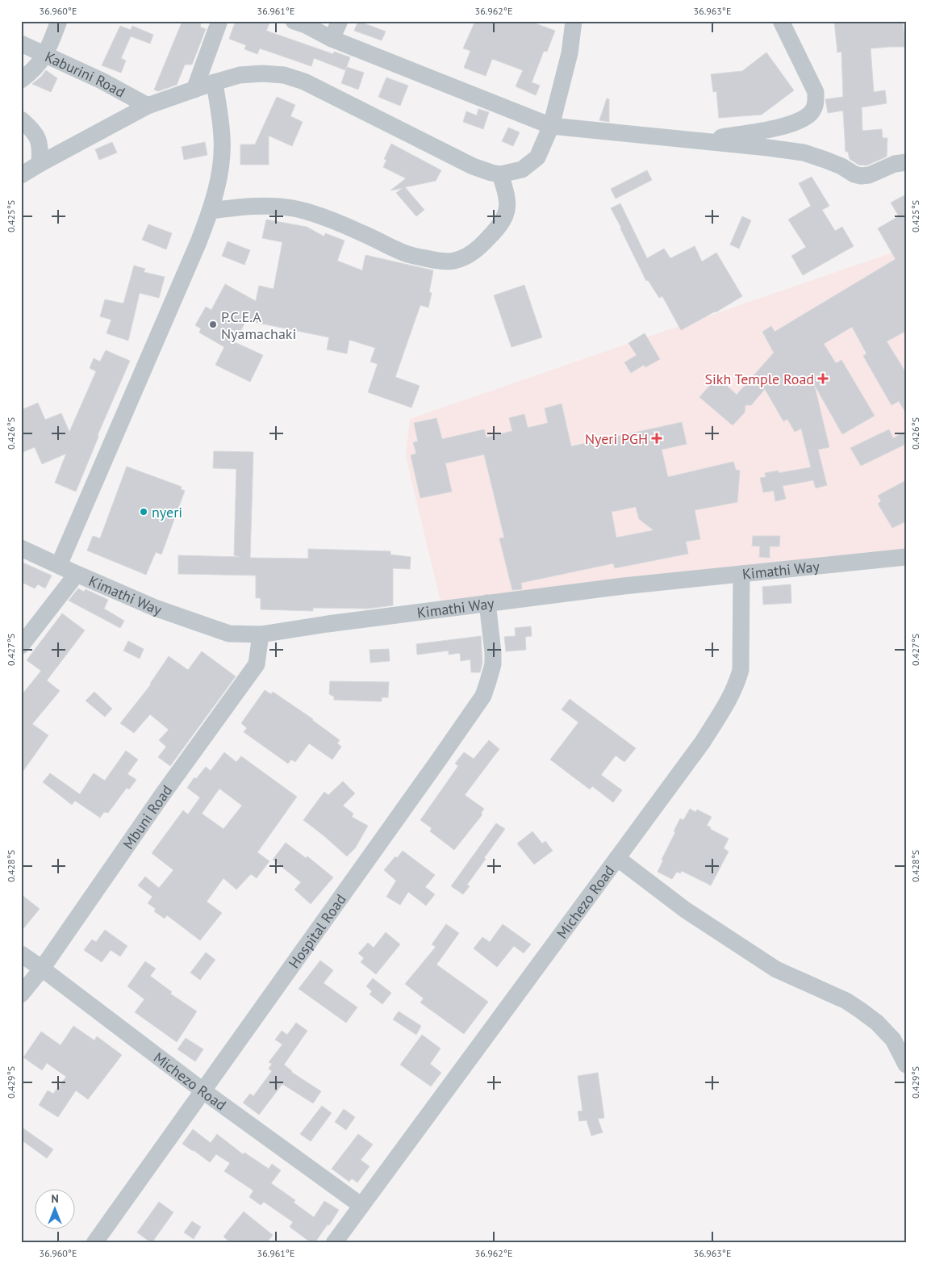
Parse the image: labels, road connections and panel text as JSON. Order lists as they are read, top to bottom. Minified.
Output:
{"streets":{"street":["Kaburini Road","Kimathi Way","Mbuni Road","Michezo Road","Hospital Road"]},"crossings":[["Kimathi Way","Mbuni Road"],["Kimathi Way","Michezo Road"],["Kimathi Way","Hospital Road"],["Mbuni Road","Michezo Road"],["Michezo Road","Hospital Road"]],"places":{"other":["P.C.E.A Nyamachaki","nyeri"],"health":["Sikh Temple Road","Nyeri PGH"]},"north":"top","coordinates":["36.960°E","36.961°E","36.962°E","36.963°E","0.425°S","0.426°S","0.427°S","0.428°S","0.429°S"]}
